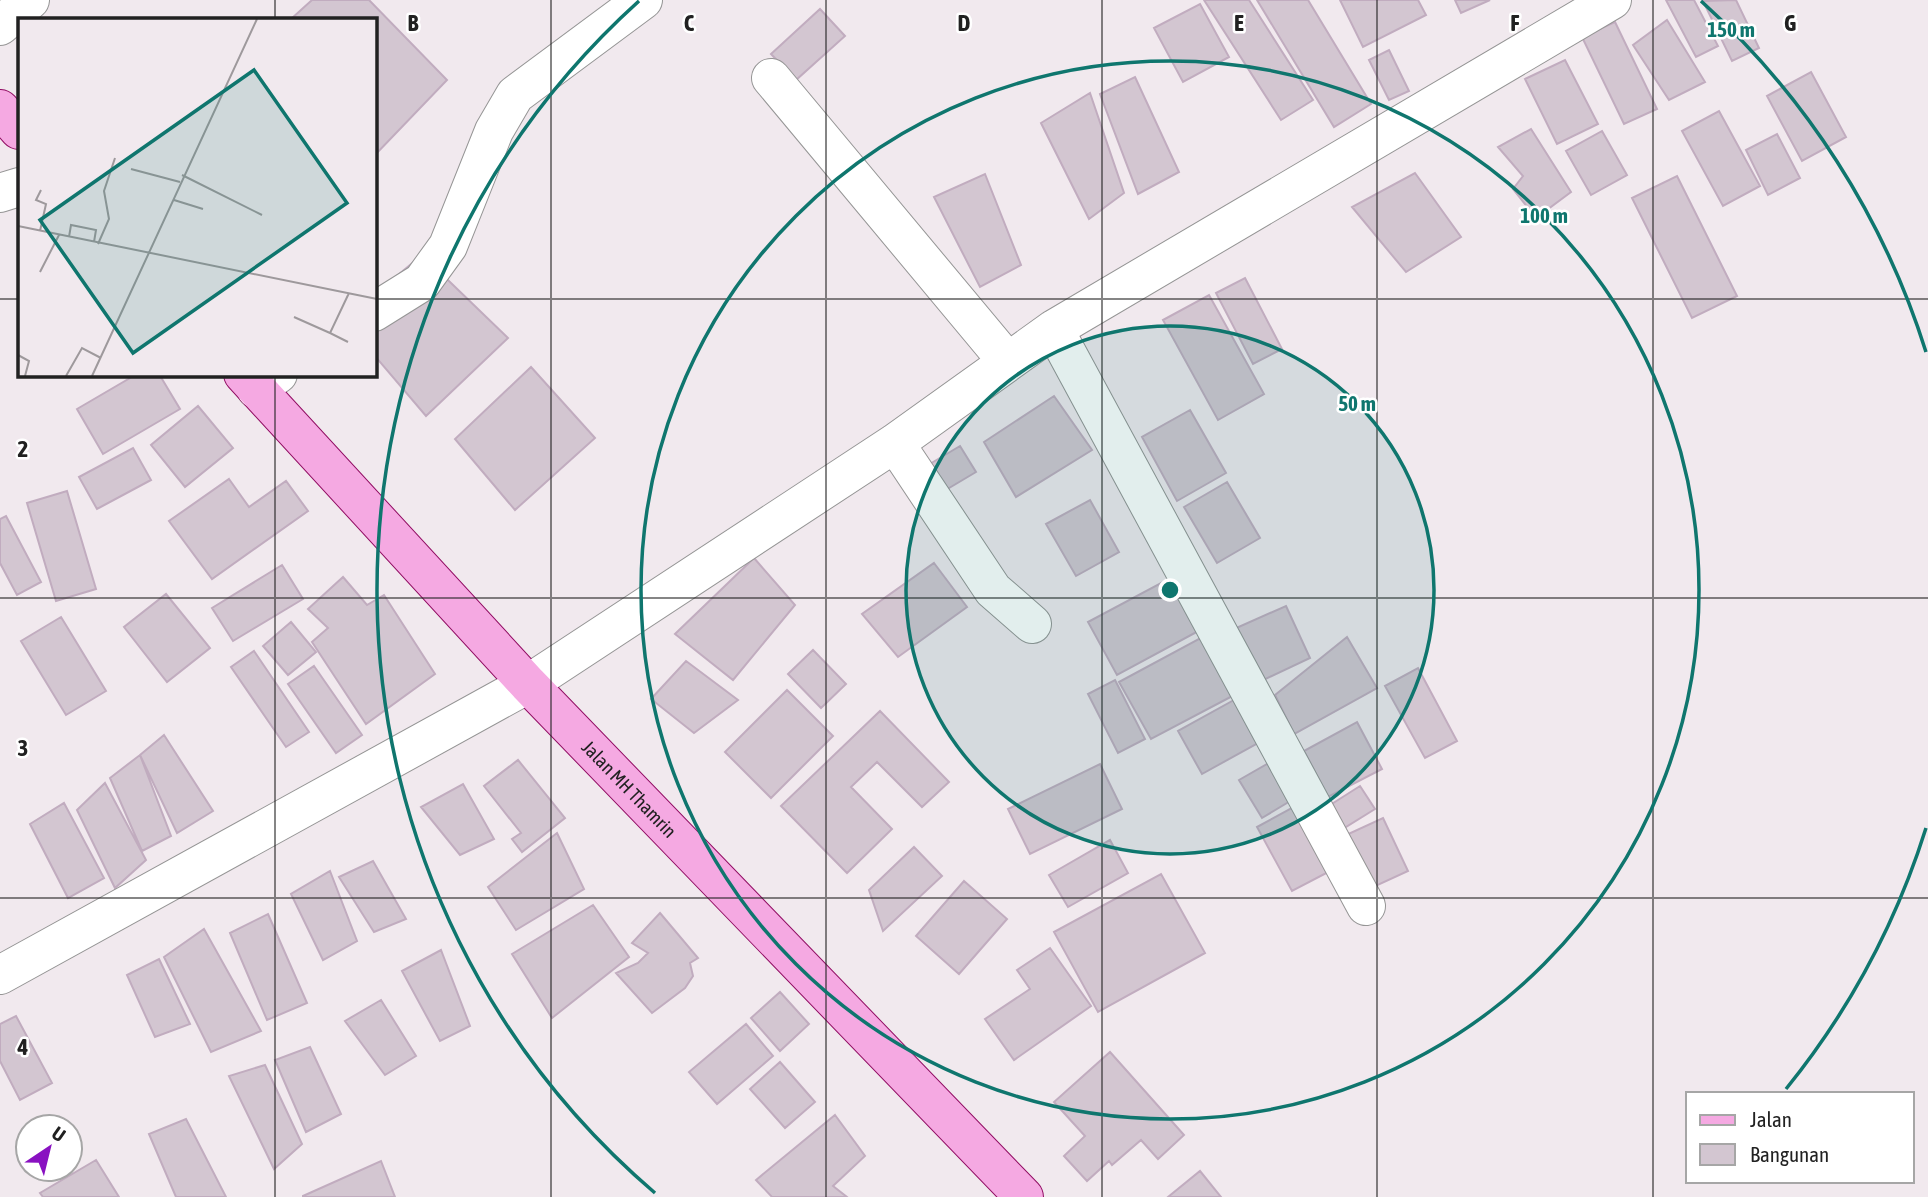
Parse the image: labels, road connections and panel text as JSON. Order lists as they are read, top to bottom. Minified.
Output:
{"streets":{"main road":["Jalan MH Thamrin"]},"legend":["Jalan","Bangunan"],"north":"top right","grid":{"columns":["B","C","D","E","F","G"],"rows":["2","3","4"]},"rings":["150 m","100 m","50 m"]}
